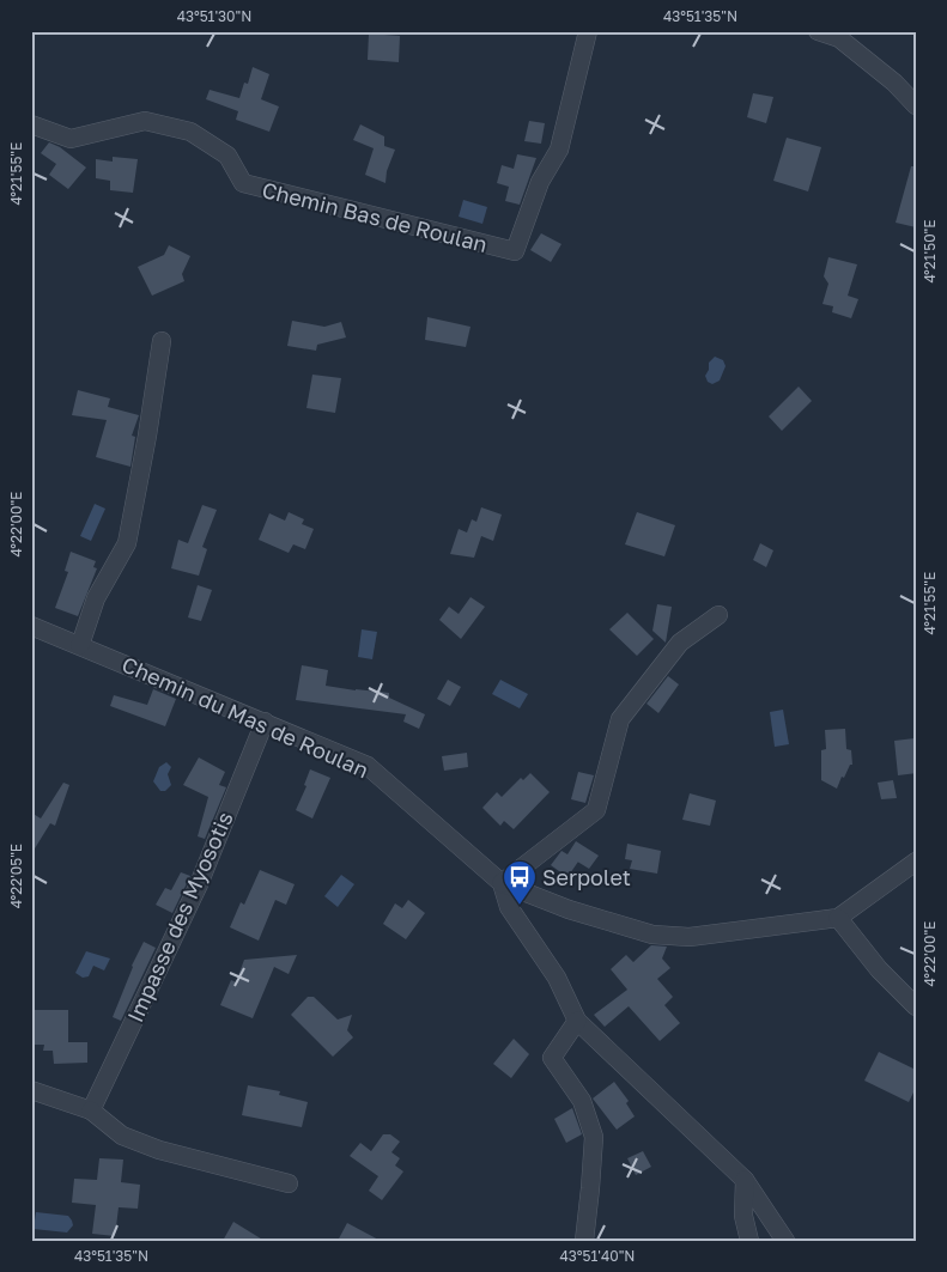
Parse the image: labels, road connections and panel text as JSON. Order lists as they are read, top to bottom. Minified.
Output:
{"streets":{"street":["Chemin Bas de Roulan","Chemin du Mas de Roulan","Impasse des Myosotis"]},"crossings":[["Chemin du Mas de Roulan","Impasse des Myosotis"]],"places":{"bus stop":["Serpolet"]},"coordinates":["43°51'30\"N","43°51'35\"N","4°21'55\"E","4°21'50\"E","4°22'00\"E","4°22'05\"E","43°51'40\"N"]}
